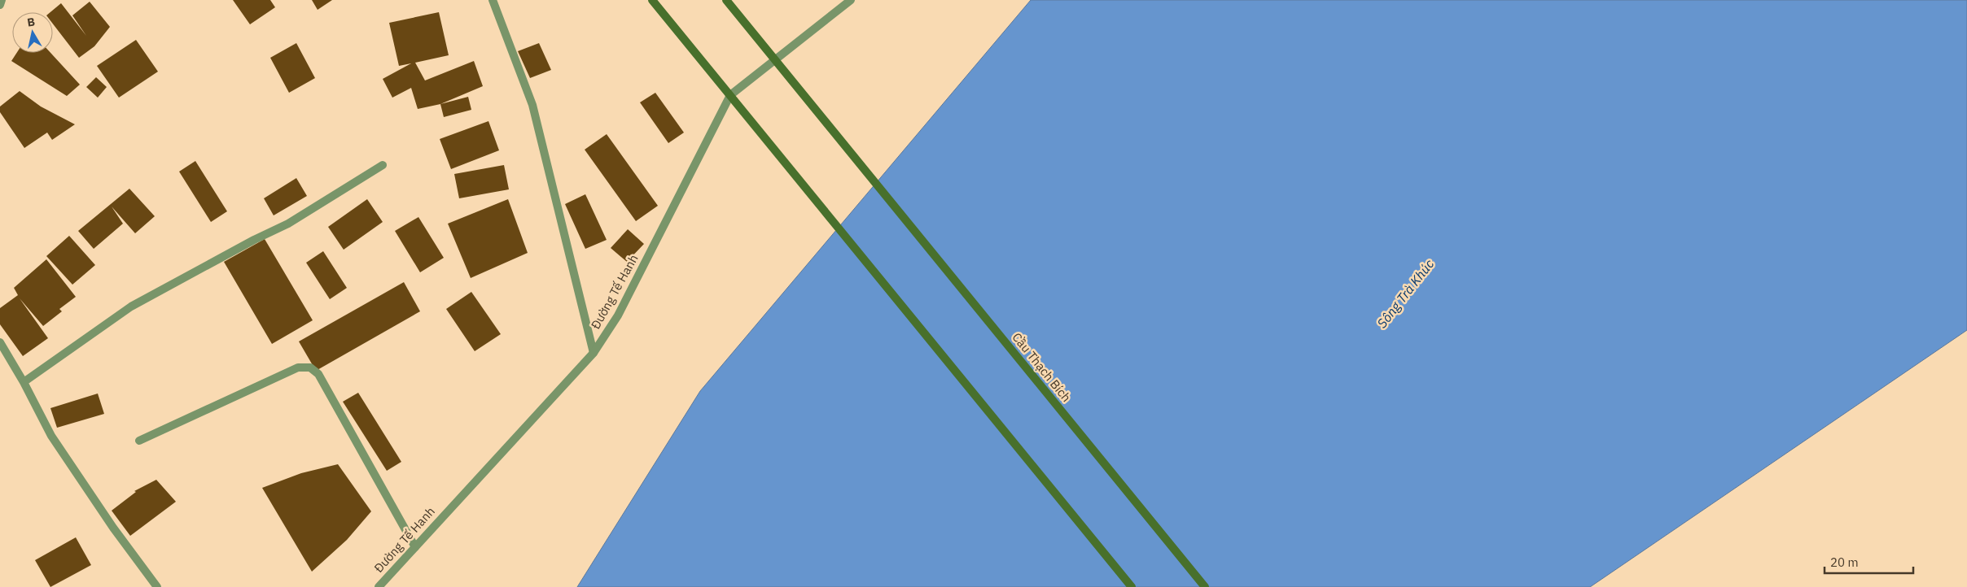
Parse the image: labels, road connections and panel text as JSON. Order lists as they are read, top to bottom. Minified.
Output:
{"streets":{"main road":["Cầu Thạch Bích"],"street":["Đường Tế Hanh"]},"crossings":[["Đường Tế Hanh","Cầu Thạch Bích"]],"water":["Sông Trà Khúc"],"scale_bar":"20 m","north":"top"}
